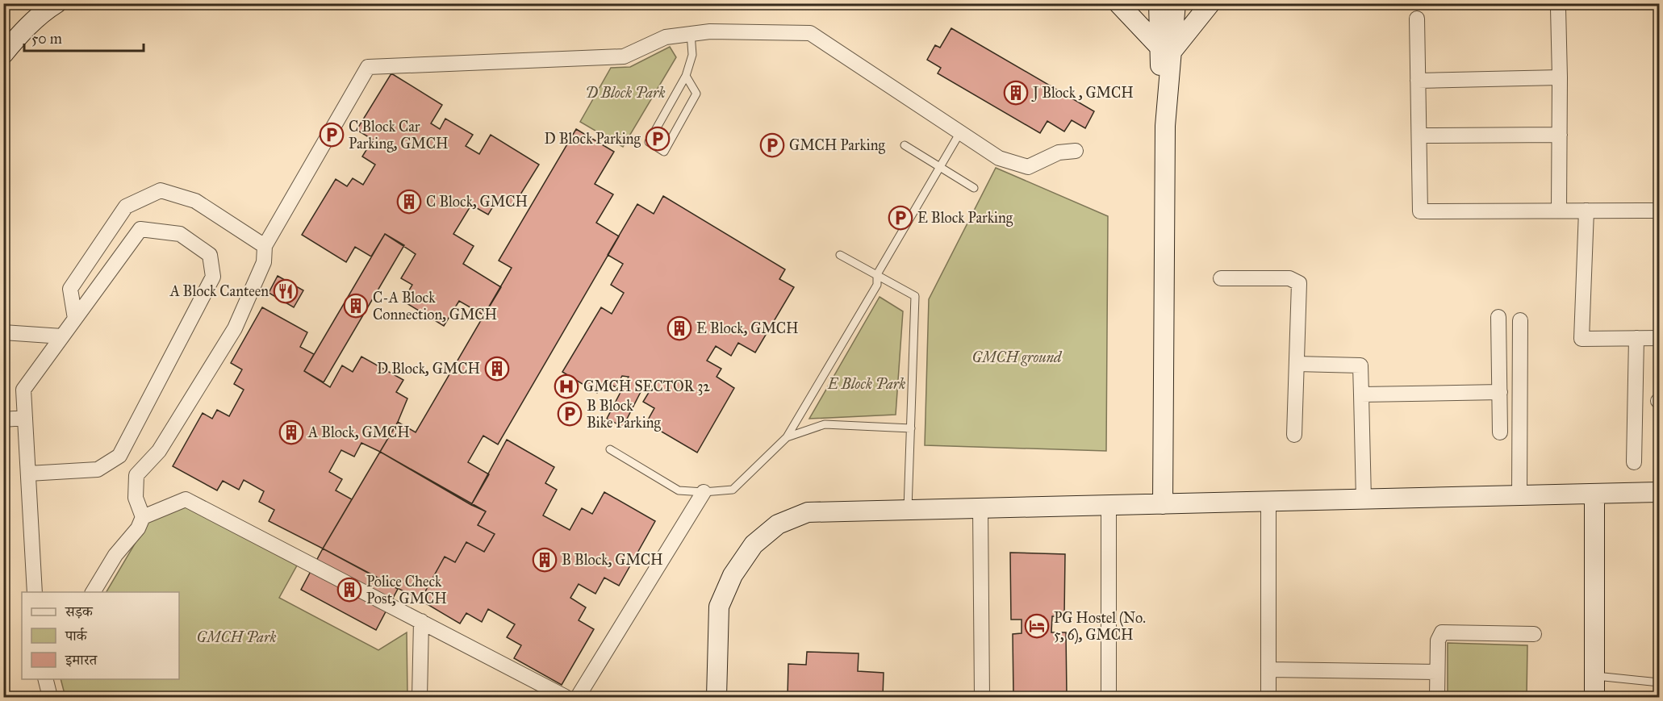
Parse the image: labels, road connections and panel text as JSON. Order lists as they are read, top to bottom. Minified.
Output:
{"parks":["D Block Park","GMCH ground","E Block Park","GMCH Park"],"places":{"building":["J Block , GMCH","C Block, GMCH","C-A Block Connection, GMCH","E Block, GMCH","D Block, GMCH","A Block, GMCH","B Block, GMCH","Police Check Post, GMCH"],"parking":["C Block Car Parking, GMCH","D Block Parking","GMCH Parking","E Block Parking","B Block Bike Parking"],"restaurant":["A Block Canteen"],"hospital":["GMCH SECTOR 32"],"hotel":["PG Hostel (No. 5, 6), GMCH"]},"legend":["सड़क","पार्क","इमारत"],"scale_bar":"50 m"}
